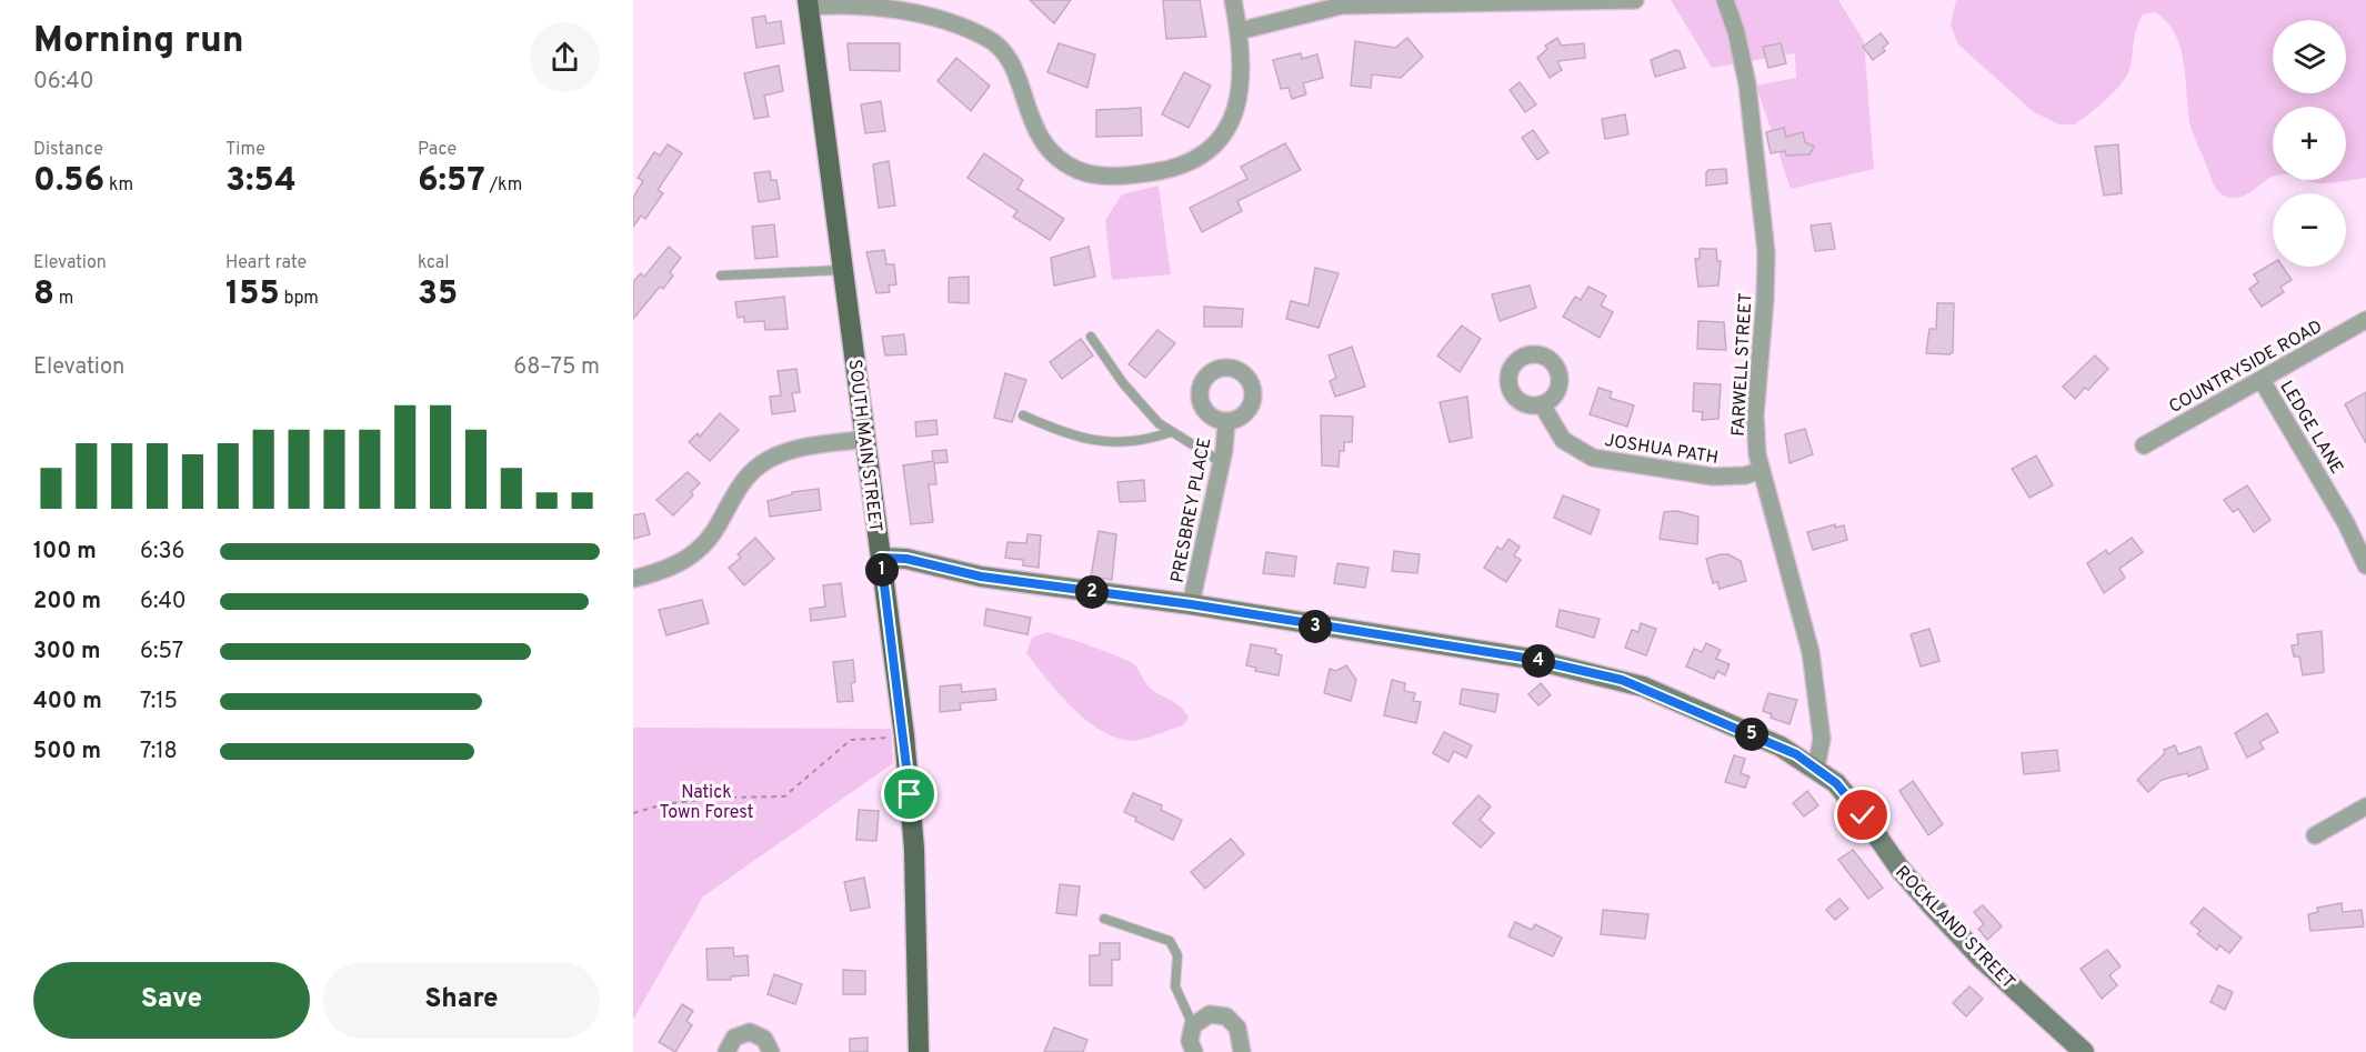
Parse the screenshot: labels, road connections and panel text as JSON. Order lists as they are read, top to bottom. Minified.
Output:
{"streets":{"main road":["SOUTH MAIN STREET"],"street":["FARWELL STREET","COUNTRYSIDE ROAD","LEDGE LANE","JOSHUA PATH","PRESBREY PLACE","ROCKLAND STREET"]},"crossings":[["FARWELL STREET","JOSHUA PATH"],["FARWELL STREET","ROCKLAND STREET"],["COUNTRYSIDE ROAD","LEDGE LANE"],["SOUTH MAIN STREET","ROCKLAND STREET"],["PRESBREY PLACE","ROCKLAND STREET"]],"parks":["Natick Town Forest"],"page":{"heading":["Morning run","06:40"],"map_buttons":["+","−"],"stats":[["Distance","0.56 km"],["Time","3:54"],["Pace","6:57 /km"],["Elevation","8 m"],["Heart rate","155 bpm"],["kcal","35"]],"chart":["Elevation","68–75 m"],"list":[{"name":"100 m","note":"6:36"},{"name":"200 m","note":"6:40"},{"name":"300 m","note":"6:57"},{"name":"400 m","note":"7:15"},{"name":"500 m","note":"7:18"}],"pins":["1","2","3","4","5"],"buttons":["Save","Share"]}}
